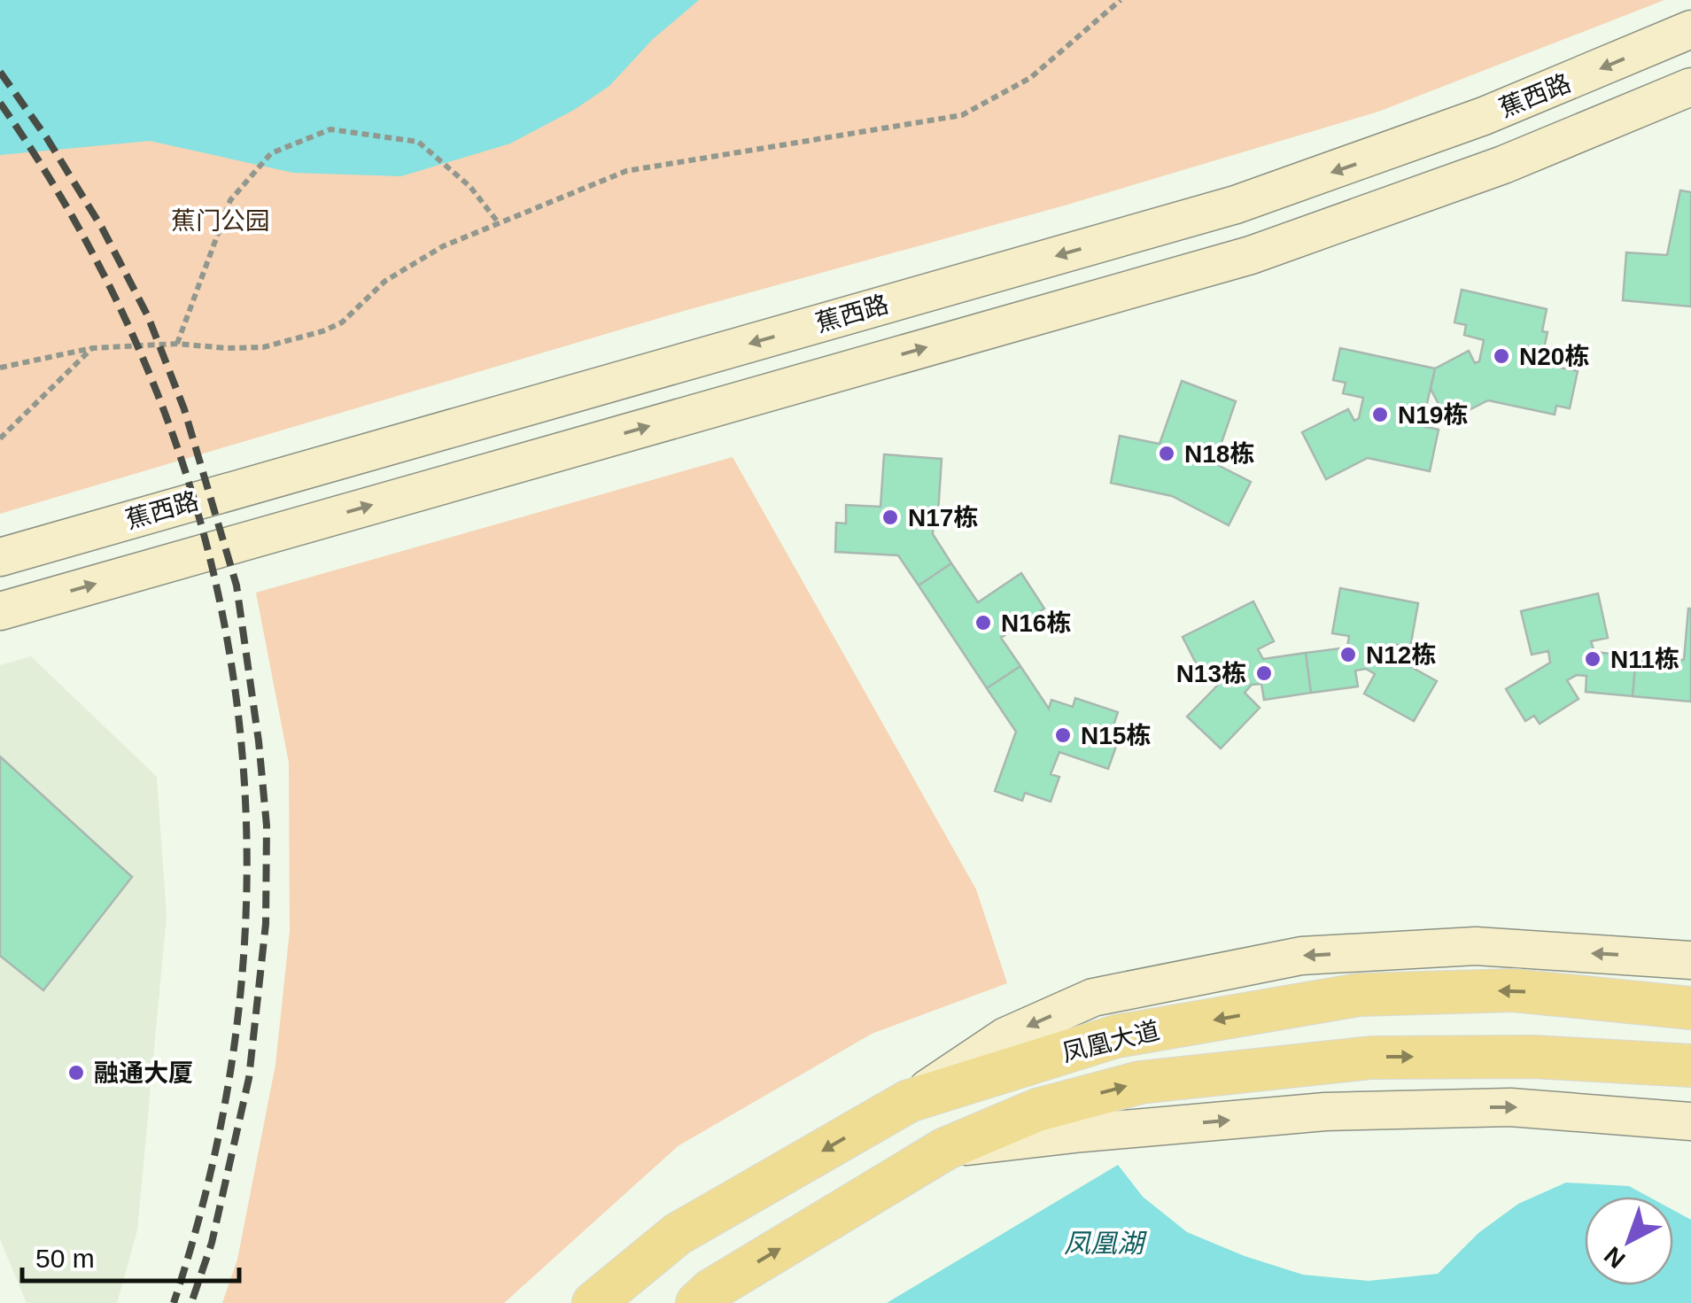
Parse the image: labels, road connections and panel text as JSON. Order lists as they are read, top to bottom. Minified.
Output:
{"streets":{"main road":["凤凰大道"],"street":["蕉西路"]},"water":["凤凰湖"],"parks":["蕉门公园"],"places":["N20栋","N19栋","N18栋","N17栋","N16栋","N12栋","N11栋","N13栋","N15栋","融通大厦"],"scale_bar":"50 m","north":"bottom left"}
